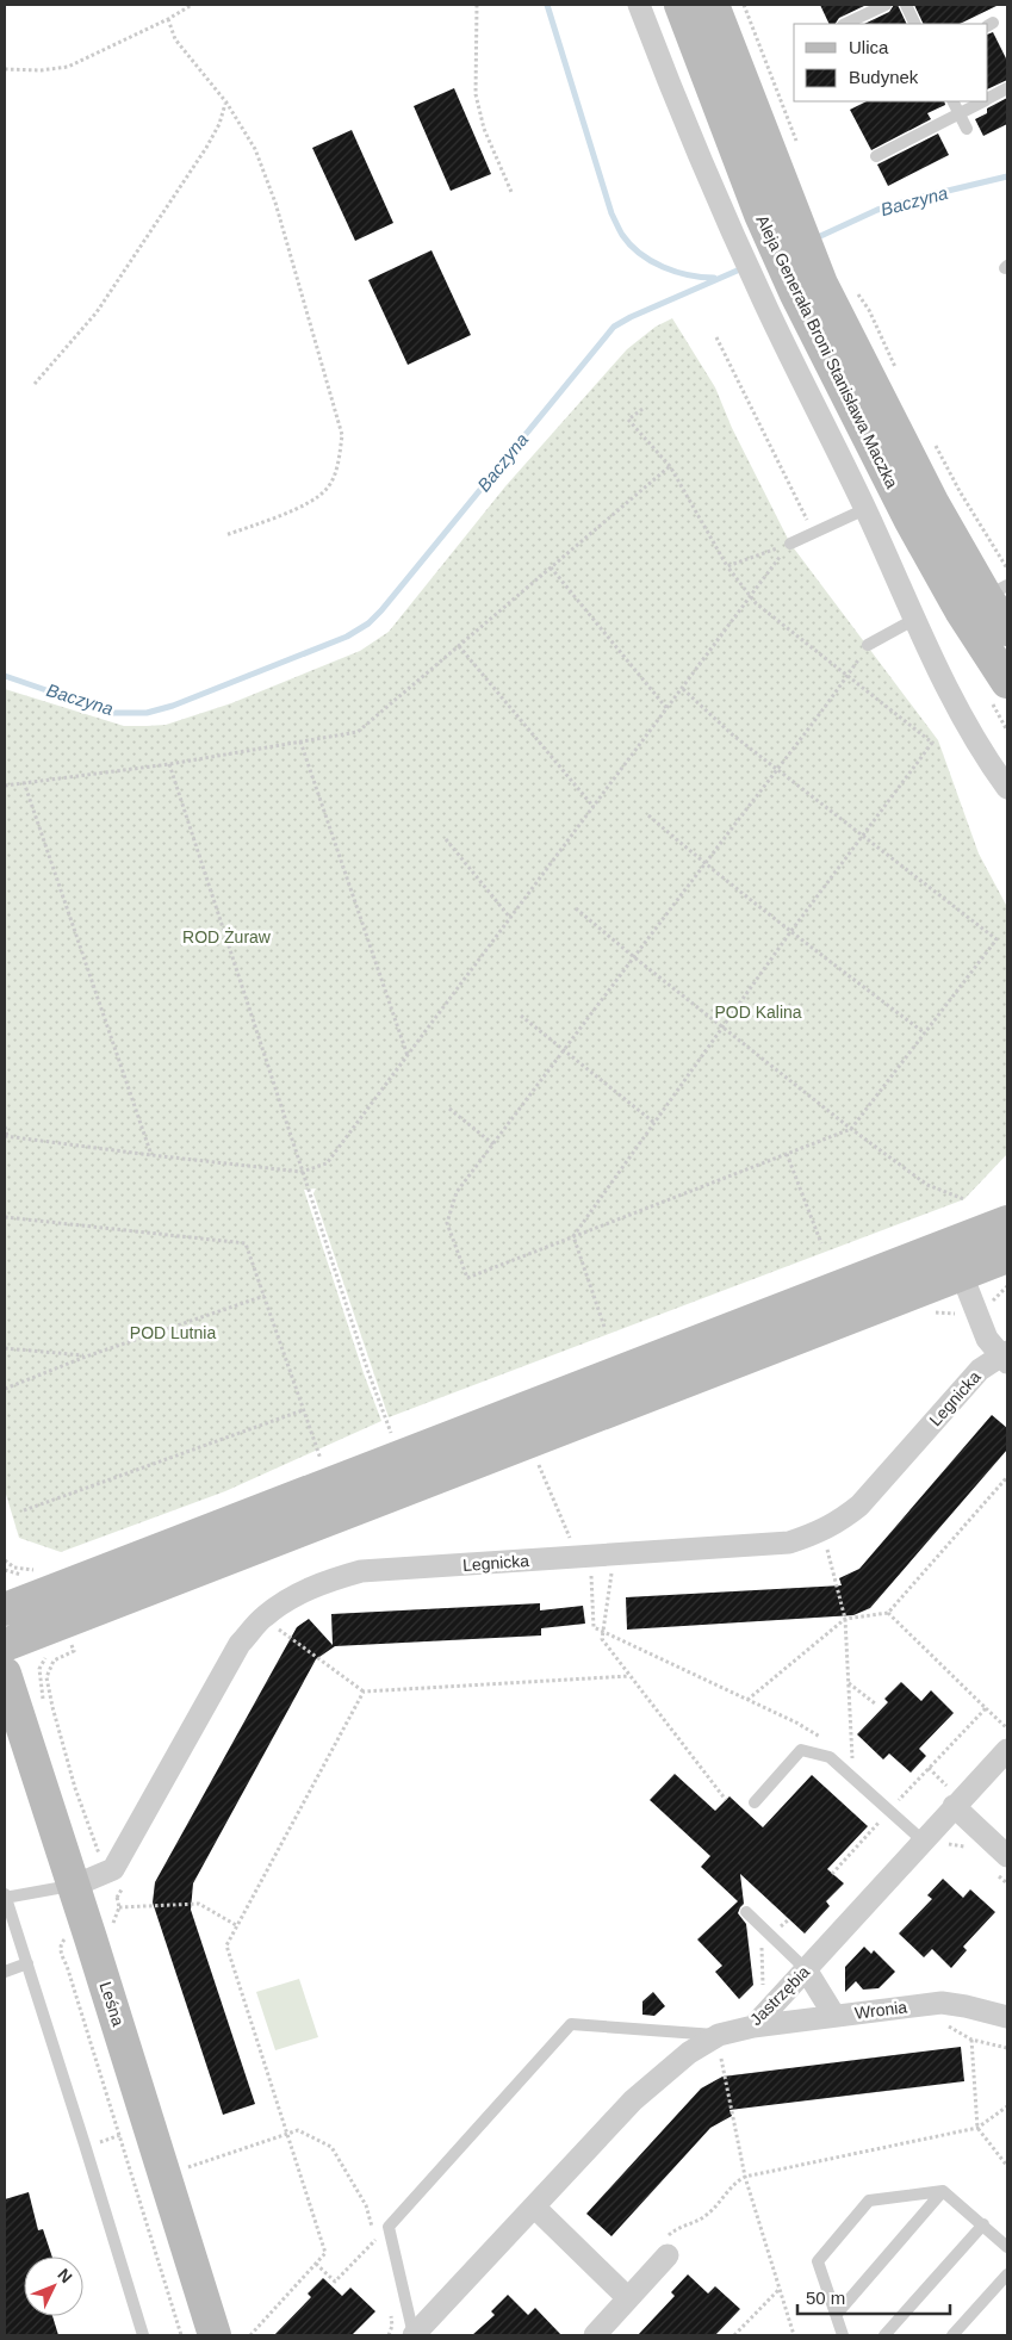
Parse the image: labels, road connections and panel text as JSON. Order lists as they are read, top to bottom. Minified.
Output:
{"streets":{"main road":["Aleja Generała Broni Stanisława Maczka","Leśna"],"street":["Legnicka","Jastrzębia","Wronia"]},"crossings":[["Legnicka","Leśna"],["Jastrzębia","Wronia"]],"water":["Baczyna"],"parks":["ROD Żuraw","POD Kalina","POD Lutnia"],"legend":["Ulica","Budynek"],"scale_bar":"50 m","north":"top right"}
